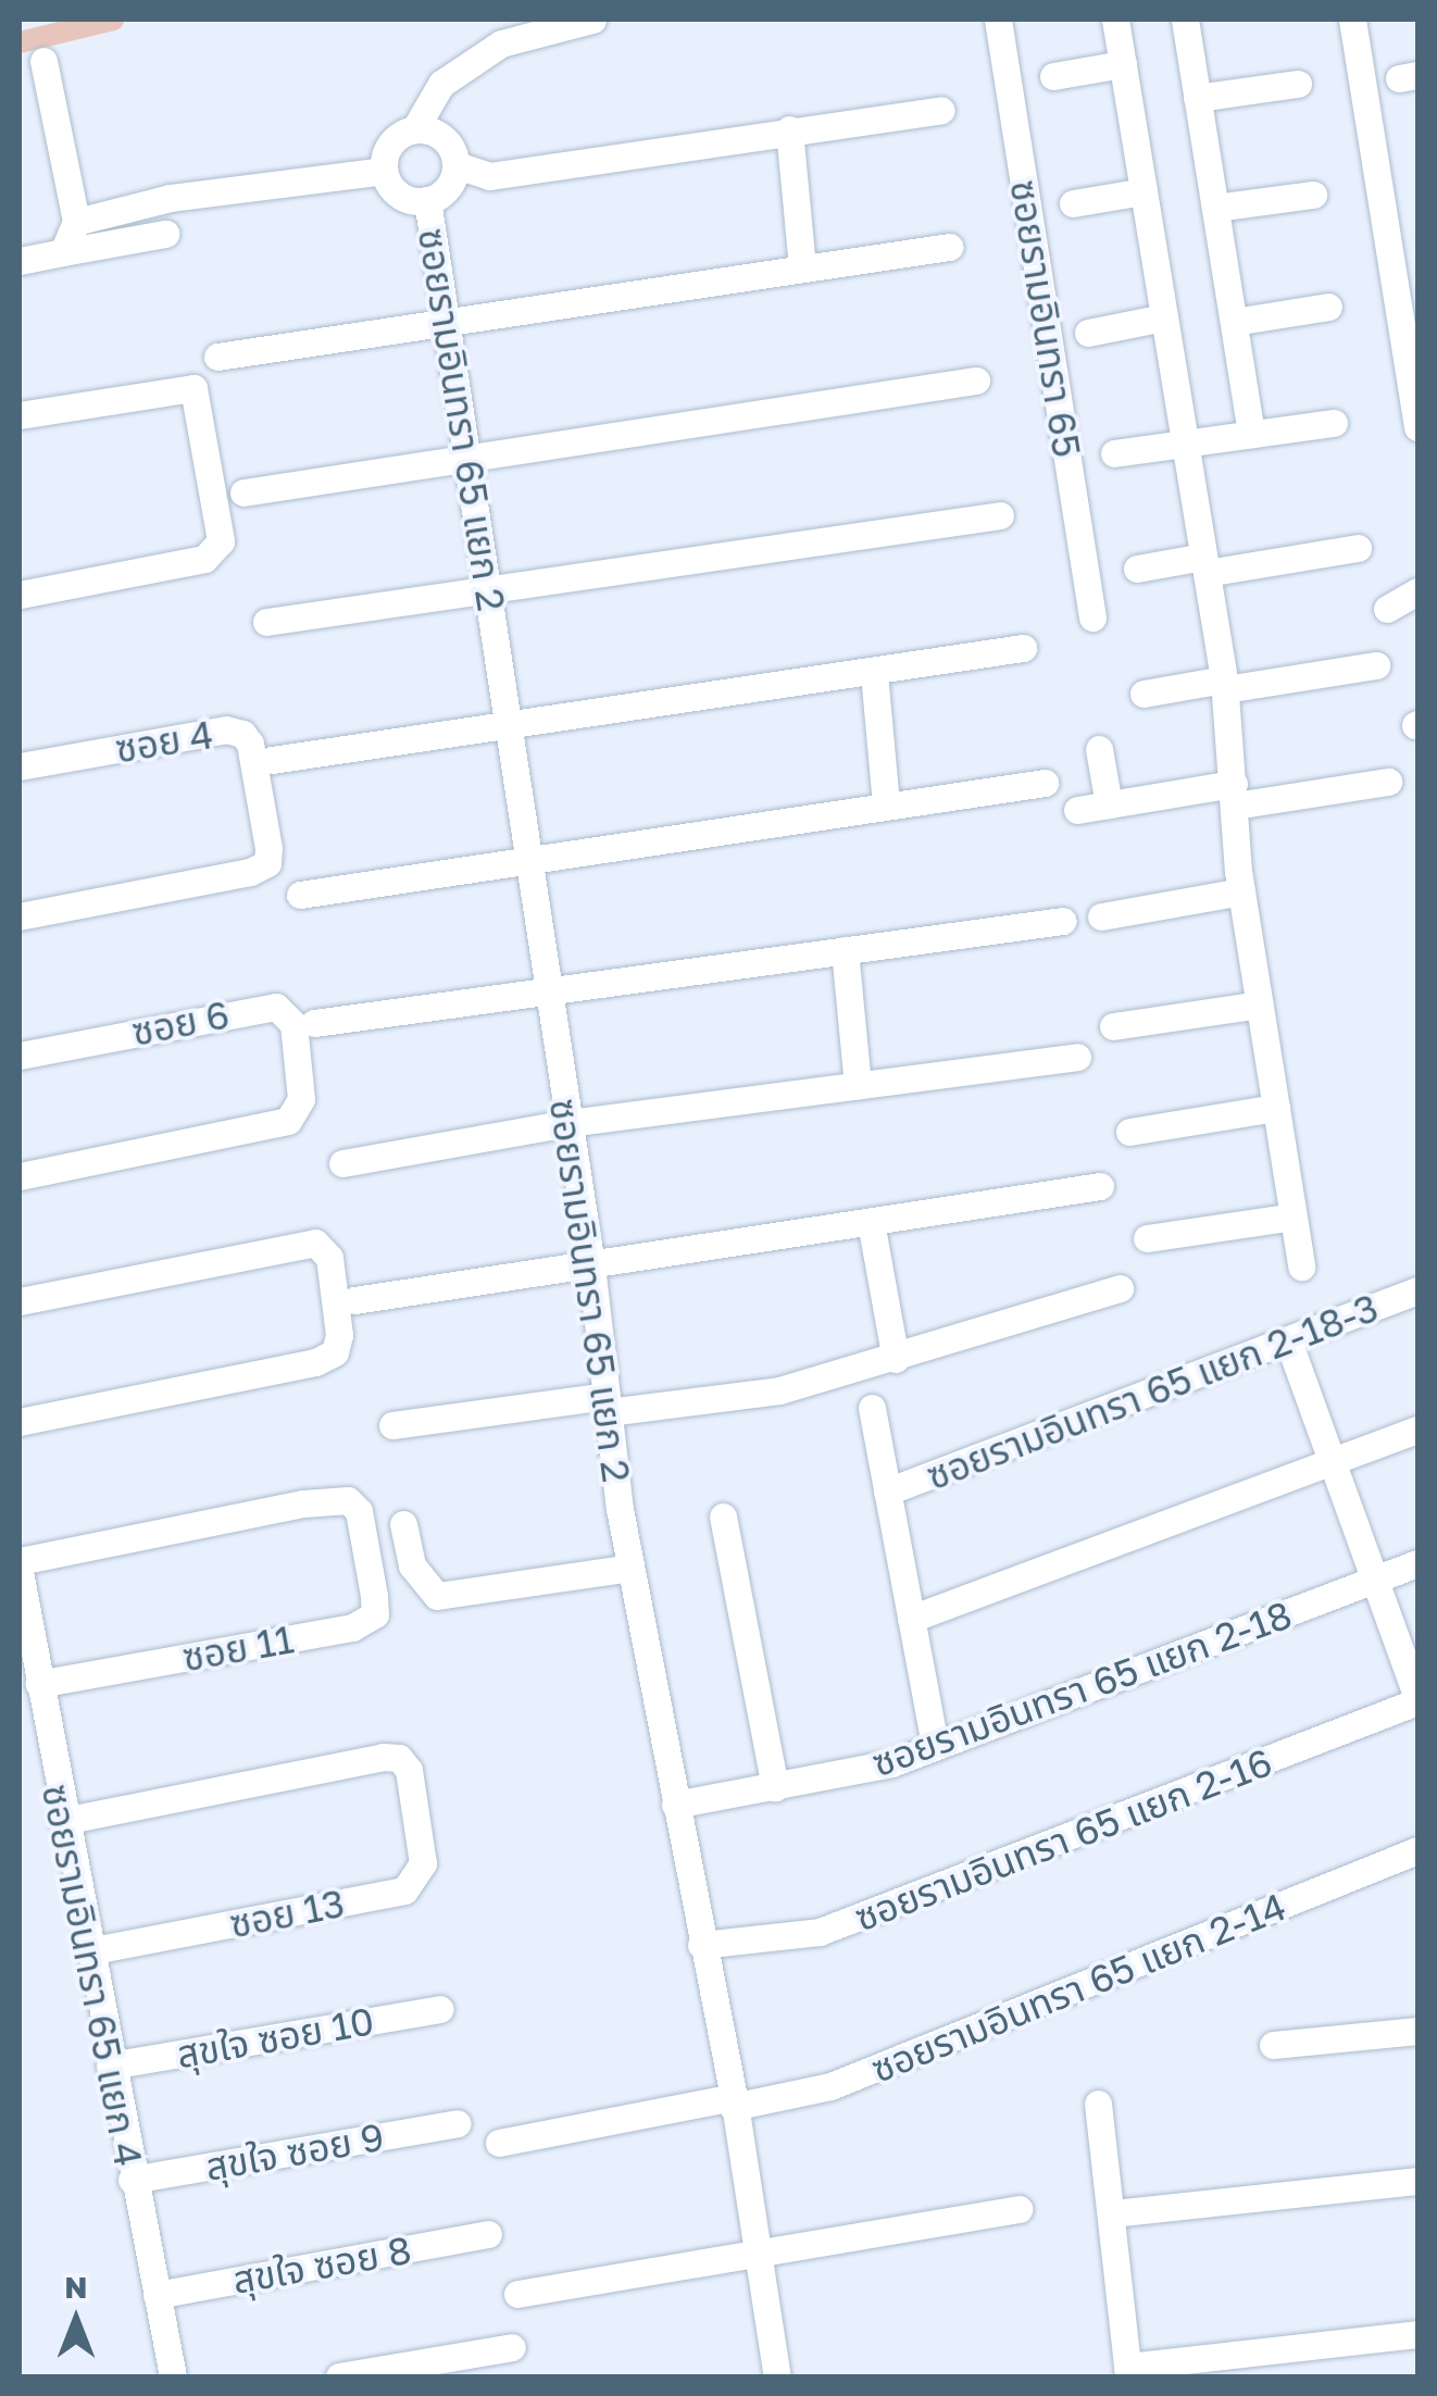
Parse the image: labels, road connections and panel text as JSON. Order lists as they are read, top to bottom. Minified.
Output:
{"streets":{"street":["ซอยรามอินทรา 65","ซอยรามอินทรา 65 แยก 2","ซอย 4","ซอย 6","ซอยรามอินทรา 65 แยก 2-18-3","ซอย 11","ซอยรามอินทรา 65 แยก 2-18","ซอยรามอินทรา 65 แยก 2-16","ซอย 13","ซอยรามอินทรา 65 แยก 4","ซอยรามอินทรา 65 แยก 2-14","สุขใจ ซอย 10","สุขใจ ซอย 9","สุขใจ ซอย 8"]},"crossings":[["ซอยรามอินทรา 65 แยก 2","ซอยรามอินทรา 65 แยก 2-18"],["ซอยรามอินทรา 65 แยก 2","ซอยรามอินทรา 65 แยก 2-16"],["ซอยรามอินทรา 65 แยก 2","ซอยรามอินทรา 65 แยก 2-14"],["ซอย 11","ซอยรามอินทรา 65 แยก 4"],["ซอย 13","ซอยรามอินทรา 65 แยก 4"],["ซอยรามอินทรา 65 แยก 4","สุขใจ ซอย 10"],["ซอยรามอินทรา 65 แยก 4","สุขใจ ซอย 9"],["ซอยรามอินทรา 65 แยก 4","สุขใจ ซอย 8"]],"north":"top"}
